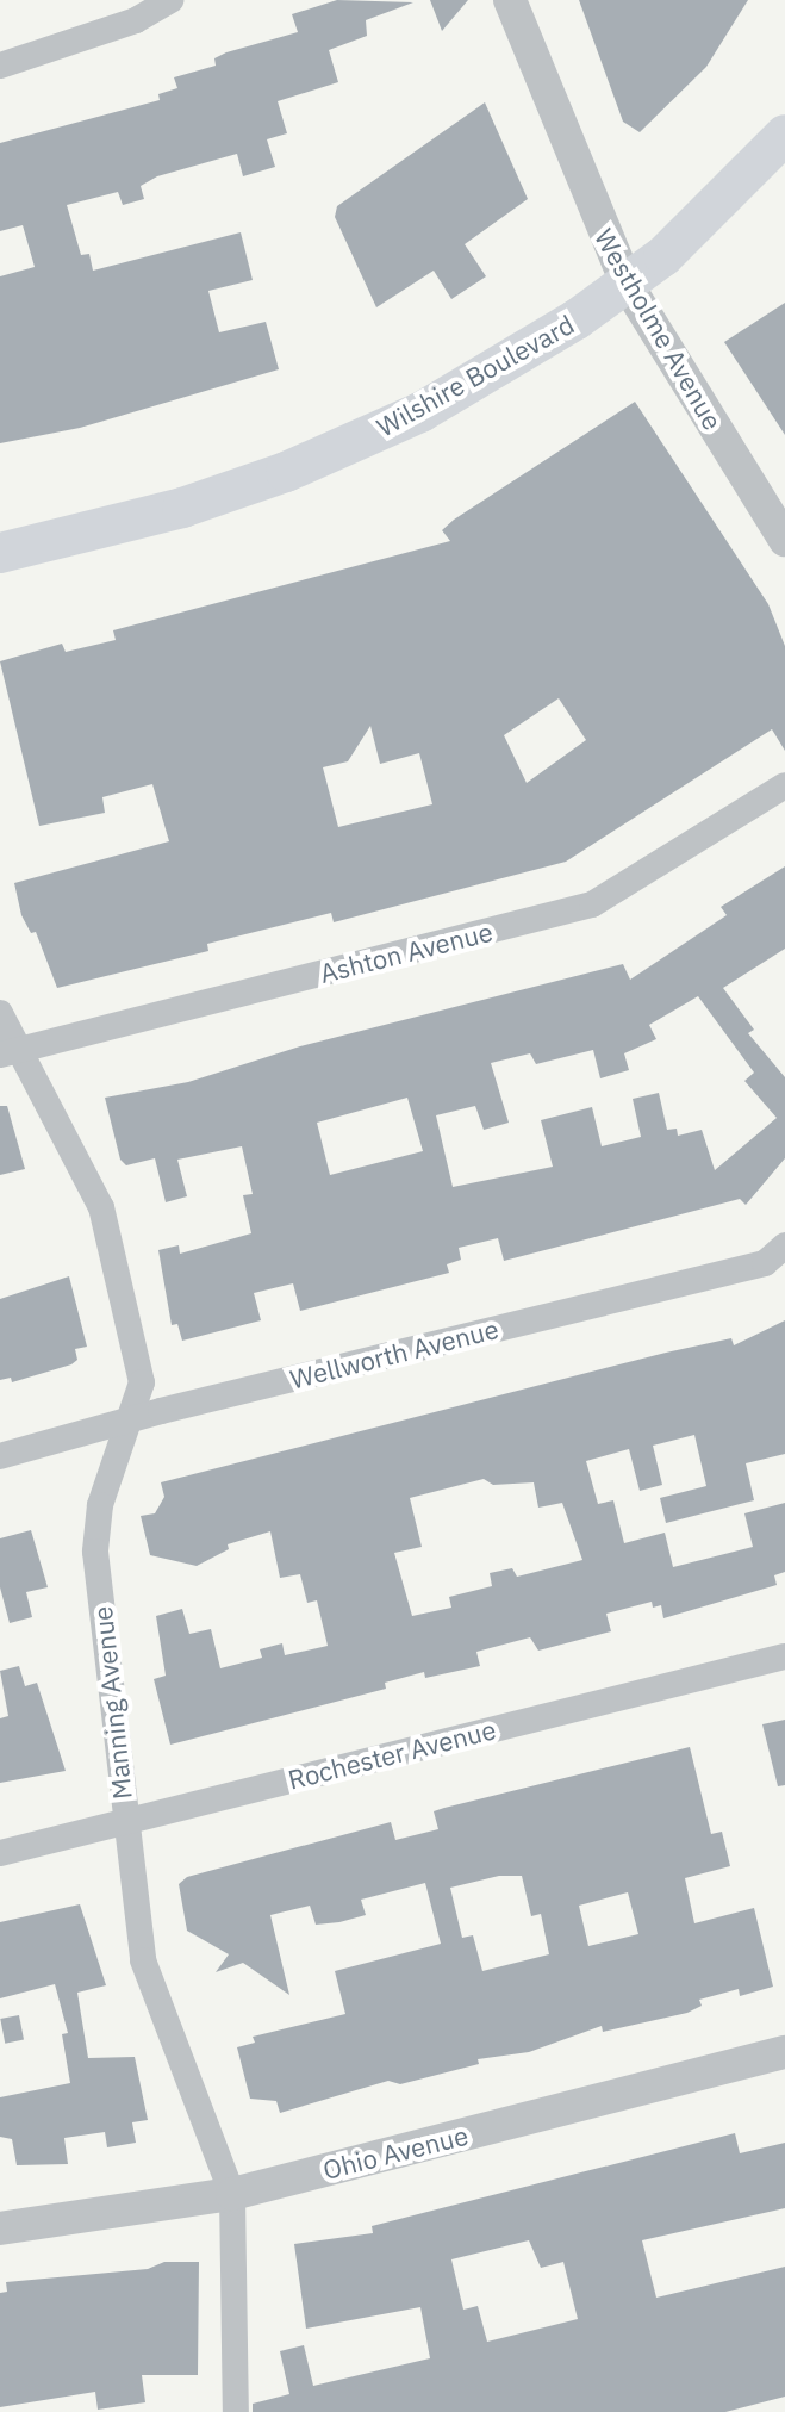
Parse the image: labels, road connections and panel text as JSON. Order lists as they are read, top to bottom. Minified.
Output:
{"streets":{"main road":["Wilshire Boulevard"],"street":["Westholme Avenue","Ashton Avenue","Wellworth Avenue","Manning Avenue","Rochester Avenue","Ohio Avenue"]},"crossings":[["Westholme Avenue","Wilshire Boulevard"],["Ashton Avenue","Manning Avenue"],["Wellworth Avenue","Manning Avenue"],["Manning Avenue","Rochester Avenue"],["Manning Avenue","Ohio Avenue"]]}
